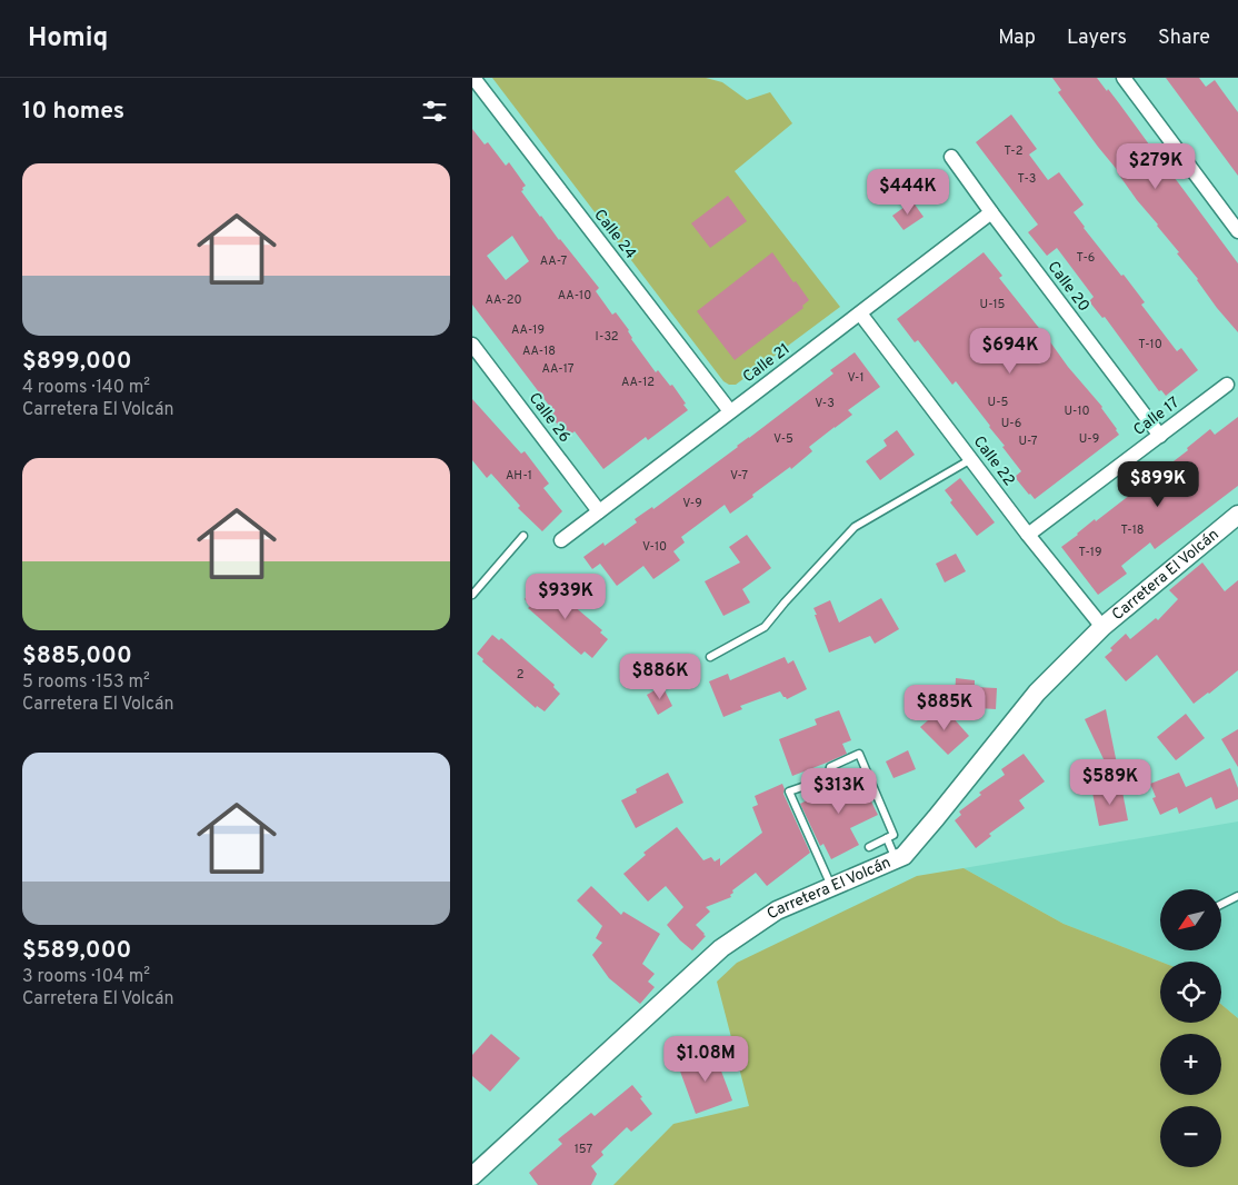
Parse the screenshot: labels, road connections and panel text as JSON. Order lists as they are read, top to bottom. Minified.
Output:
{"streets":{"street":["Calle 24","Calle 20","Calle 21","Calle 17","Calle 26","Calle 22","Carretera El Volcán"]},"crossings":[["Calle 24","Calle 21"],["Calle 20","Calle 21"],["Calle 20","Calle 17"],["Calle 21","Calle 26"],["Calle 21","Calle 22"],["Calle 17","Calle 22"],["Calle 22","Carretera El Volcán"]],"house_numbers":["T-2","T-3","T-6","AA-7","AA-10","AA-20","U-15","AA-19","I-32","T-10","AA-18","AA-17","V-1","AA-12","U-5","V-3","U-10","U-6","V-5","U-9","U-7","AH-1","V-7","V-9","T-18","V-10","T-19","2","157"],"north":"bottom left","page":{"header":"Homiq","nav":["Map","Layers","Share"],"heading":"10 homes","price":["$279K","$444K","$694K","$899K","$939K","$886K","$885K","$589K","$313K","$1.08M"],"list":[{"name":"$899,000","note":"4 rooms · 140 m² · Carretera El Volcán"},{"name":"$885,000","note":"5 rooms · 153 m² · Carretera El Volcán"},{"name":"$589,000","note":"3 rooms · 104 m² · Carretera El Volcán"}],"map_buttons":["+","−"]}}
